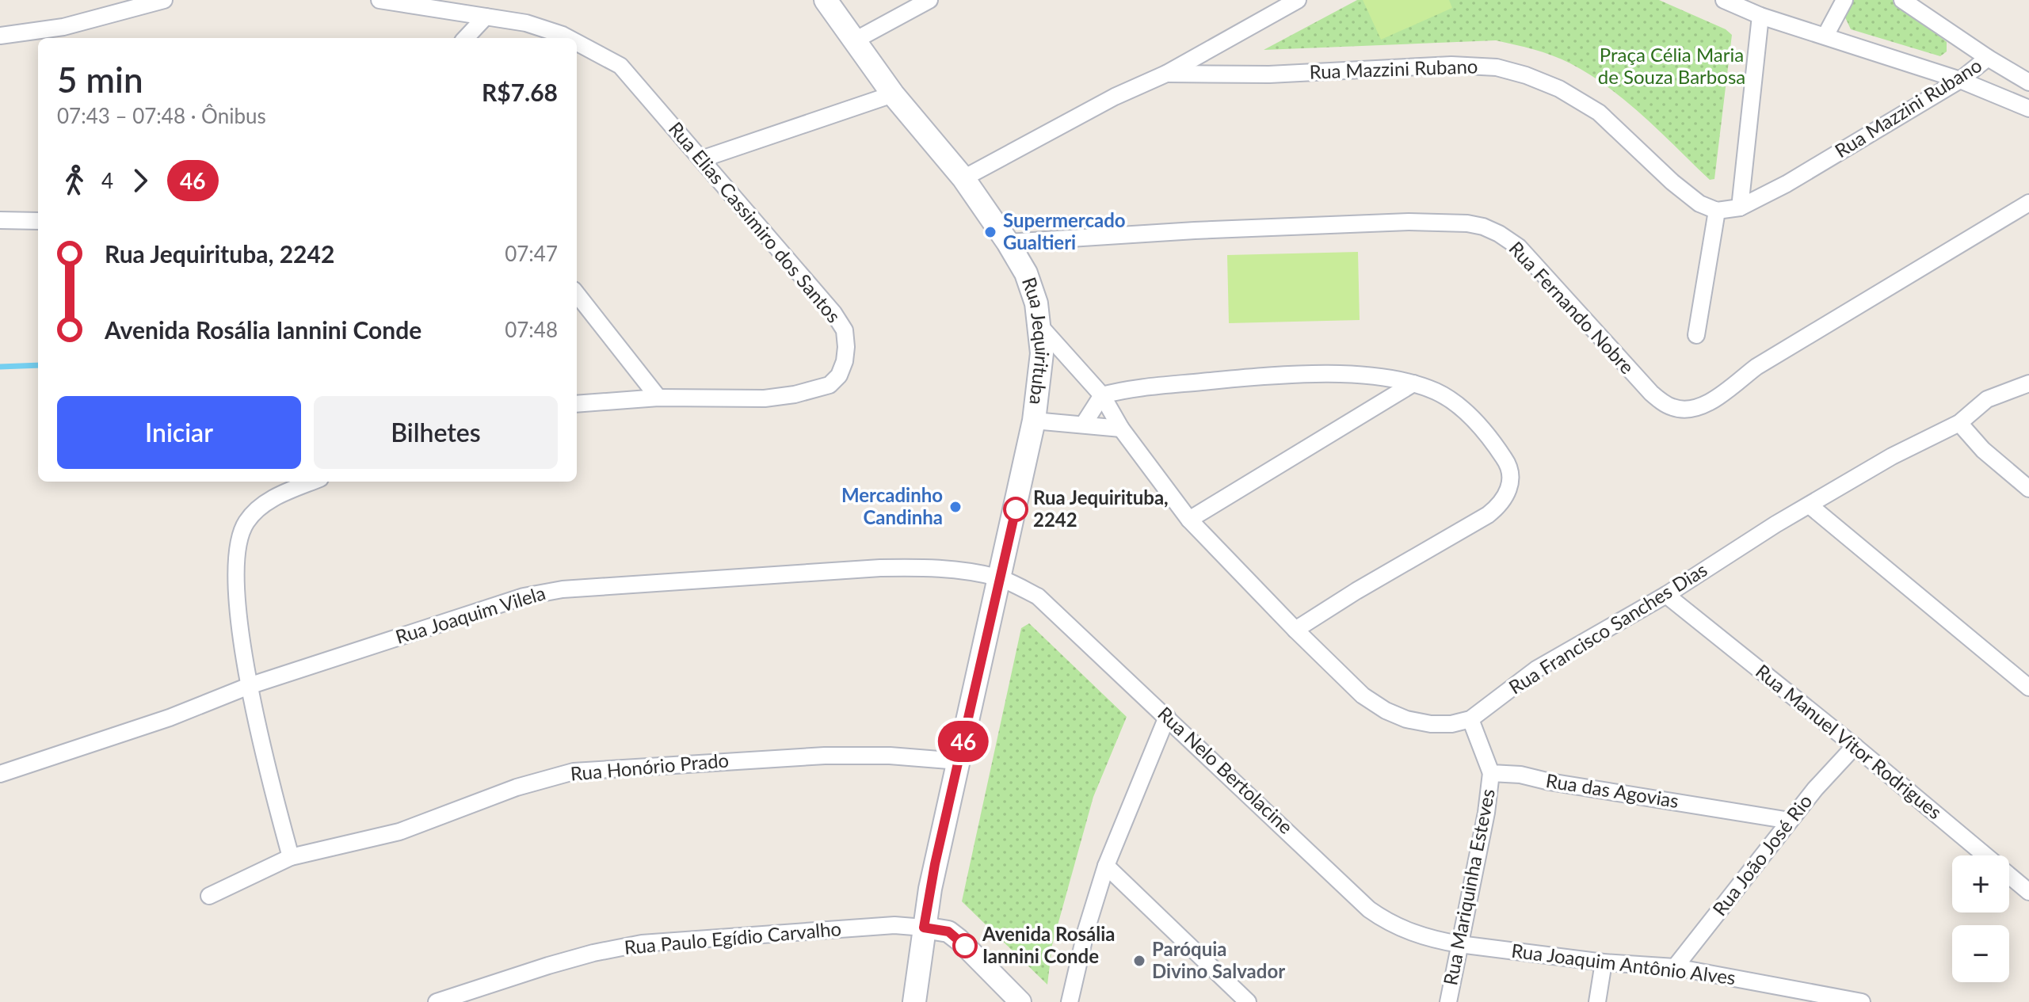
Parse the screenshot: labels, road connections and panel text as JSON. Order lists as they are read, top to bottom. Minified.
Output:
{"streets":{"main road":["Rua Jequirituba"],"street":["Rua Mazzini Rubano","Rua Elias Cassimiro dos Santos","Rua Fernando Nobre","Rua Joaquim Vilela","Rua Francisco Sanches Dias","Rua Manuel Vitor Rodrigues","Rua Honório Prado","Rua Nelo Bertolacine","Rua das Agovias","Rua João José Rio","Rua Mariquinha Esteves","Rua Paulo Egídio Carvalho","Rua Joaquim Antônio Alves"]},"crossings":[["Rua Fernando Nobre","Rua Jequirituba"],["Rua Jequirituba","Rua Joaquim Vilela"],["Rua Jequirituba","Rua Francisco Sanches Dias"],["Rua Jequirituba","Rua Honório Prado"],["Rua Jequirituba","Rua Nelo Bertolacine"],["Rua Jequirituba","Rua Paulo Egídio Carvalho"],["Rua Joaquim Vilela","Rua Nelo Bertolacine"],["Rua Francisco Sanches Dias","Rua Manuel Vitor Rodrigues"],["Rua Manuel Vitor Rodrigues","Rua João José Rio"],["Rua Nelo Bertolacine","Rua Mariquinha Esteves"],["Rua Nelo Bertolacine","Rua Joaquim Antônio Alves"],["Rua das Agovias","Rua João José Rio"],["Rua das Agovias","Rua Mariquinha Esteves"],["Rua João José Rio","Rua Joaquim Antônio Alves"],["Rua Mariquinha Esteves","Rua Joaquim Antônio Alves"]],"parks":["Praça Célia Maria de Souza Barbosa"],"places":["Supermercado Gualtieri","Mercadinho Candinha","Rua Jequirituba, 2242","Avenida Rosália Iannini Conde","Paróquia Divino Salvador"],"lines":["bus line 46"],"page":{"on_map":"46","heading":["5 min","07:43 – 07:48 · Ônibus","R$7.68"],"legs":["4","46"],"list":[{"name":"Rua Jequirituba, 2242","value":"07:47"},{"name":"Avenida Rosália Iannini Conde","value":"07:48"}],"buttons":["Iniciar","Bilhetes"],"map_buttons":["+","−"]}}
